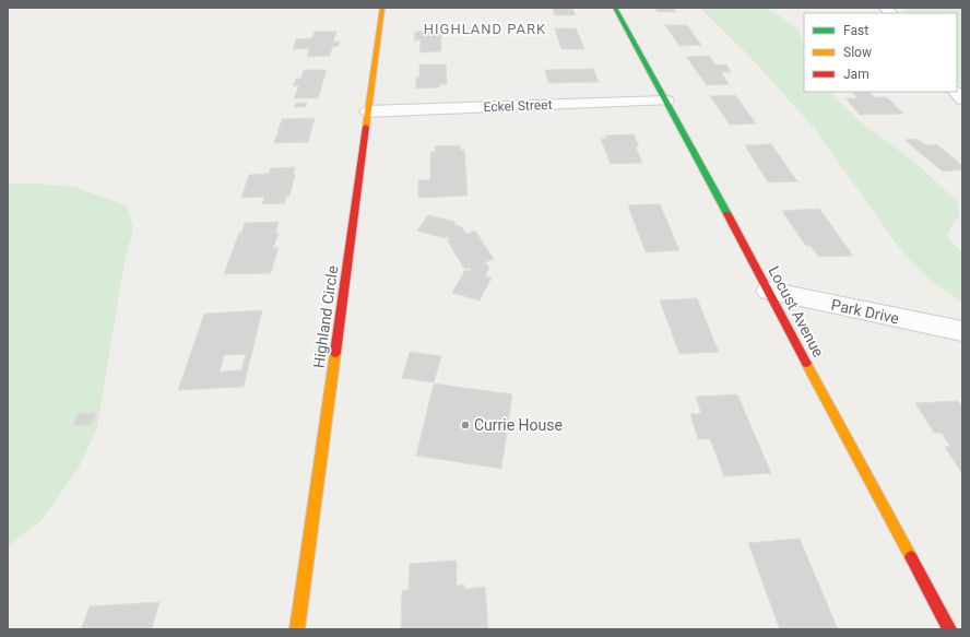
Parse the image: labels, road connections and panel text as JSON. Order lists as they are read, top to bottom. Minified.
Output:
{"streets":{"street":["Eckel Street","Locust Avenue","Park Drive","Highland Circle"]},"crossings":[["Eckel Street","Locust Avenue"],["Eckel Street","Highland Circle"],["Locust Avenue","Park Drive"]],"districts":["HIGHLAND PARK"],"places":["Currie House"],"legend":["Fast","Slow","Jam"]}
